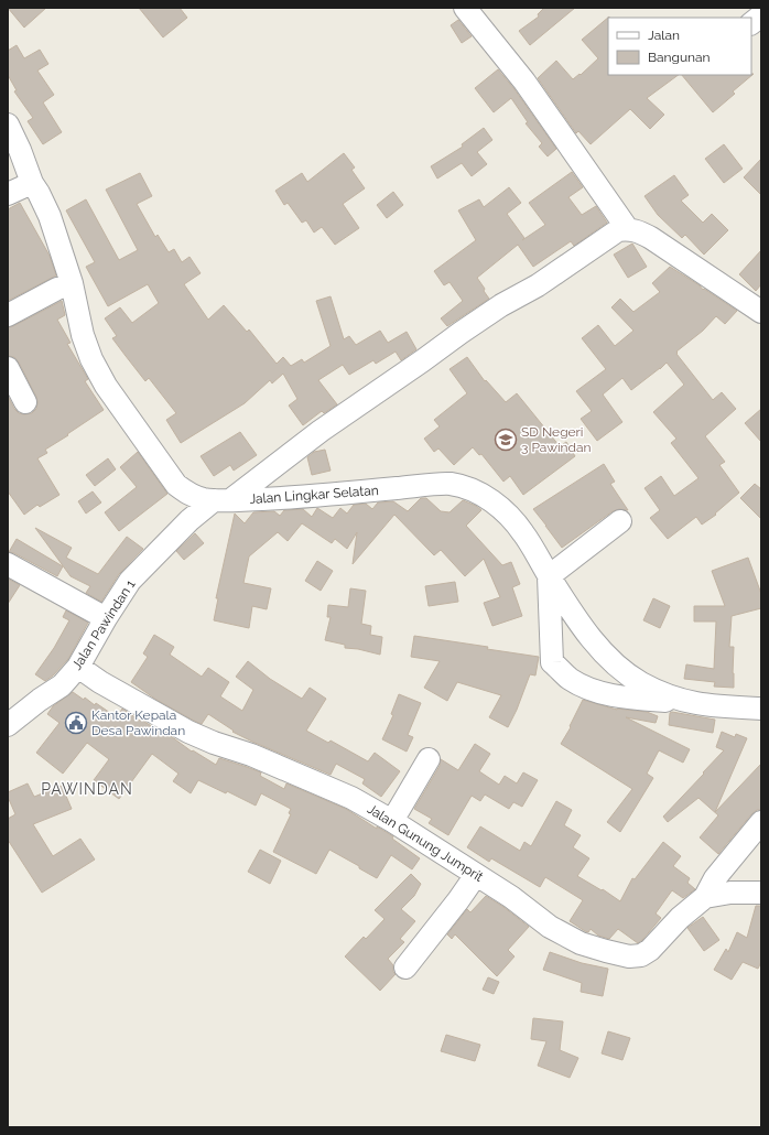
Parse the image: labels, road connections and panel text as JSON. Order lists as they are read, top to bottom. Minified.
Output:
{"streets":{"street":["Jalan Lingkar Selatan","Jalan Pawindan 1","Jalan Gunung Jumprit"]},"crossings":[["Jalan Lingkar Selatan","Jalan Pawindan 1"],["Jalan Pawindan 1","Jalan Gunung Jumprit"]],"districts":["PAWINDAN"],"places":{"school or university":["SD Negeri 3 Pawindan"],"public building":["Kantor Kepala Desa Pawindan"]},"legend":["Jalan","Bangunan"]}
